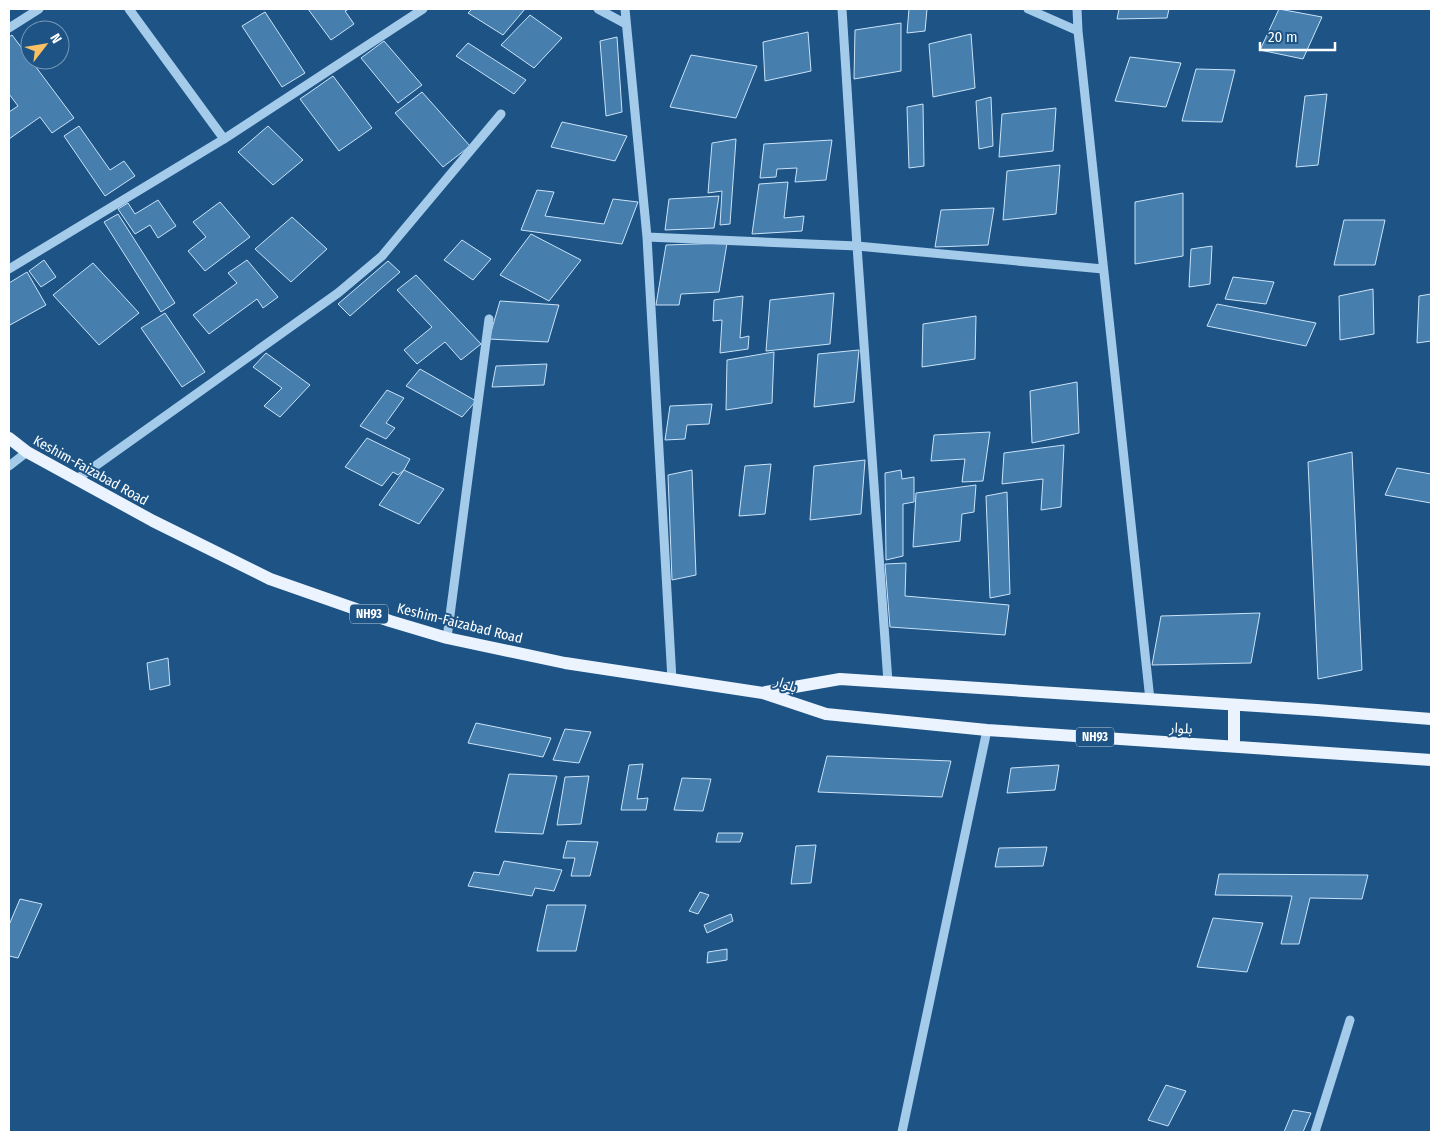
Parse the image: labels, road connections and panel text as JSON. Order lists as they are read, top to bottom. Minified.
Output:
{"streets":{"main road":["Keshim-Faizabad Road","NH93","بلوار"]},"crossings":[["Keshim-Faizabad Road","بلوار"]],"scale_bar":"20 m","north":"top right"}
